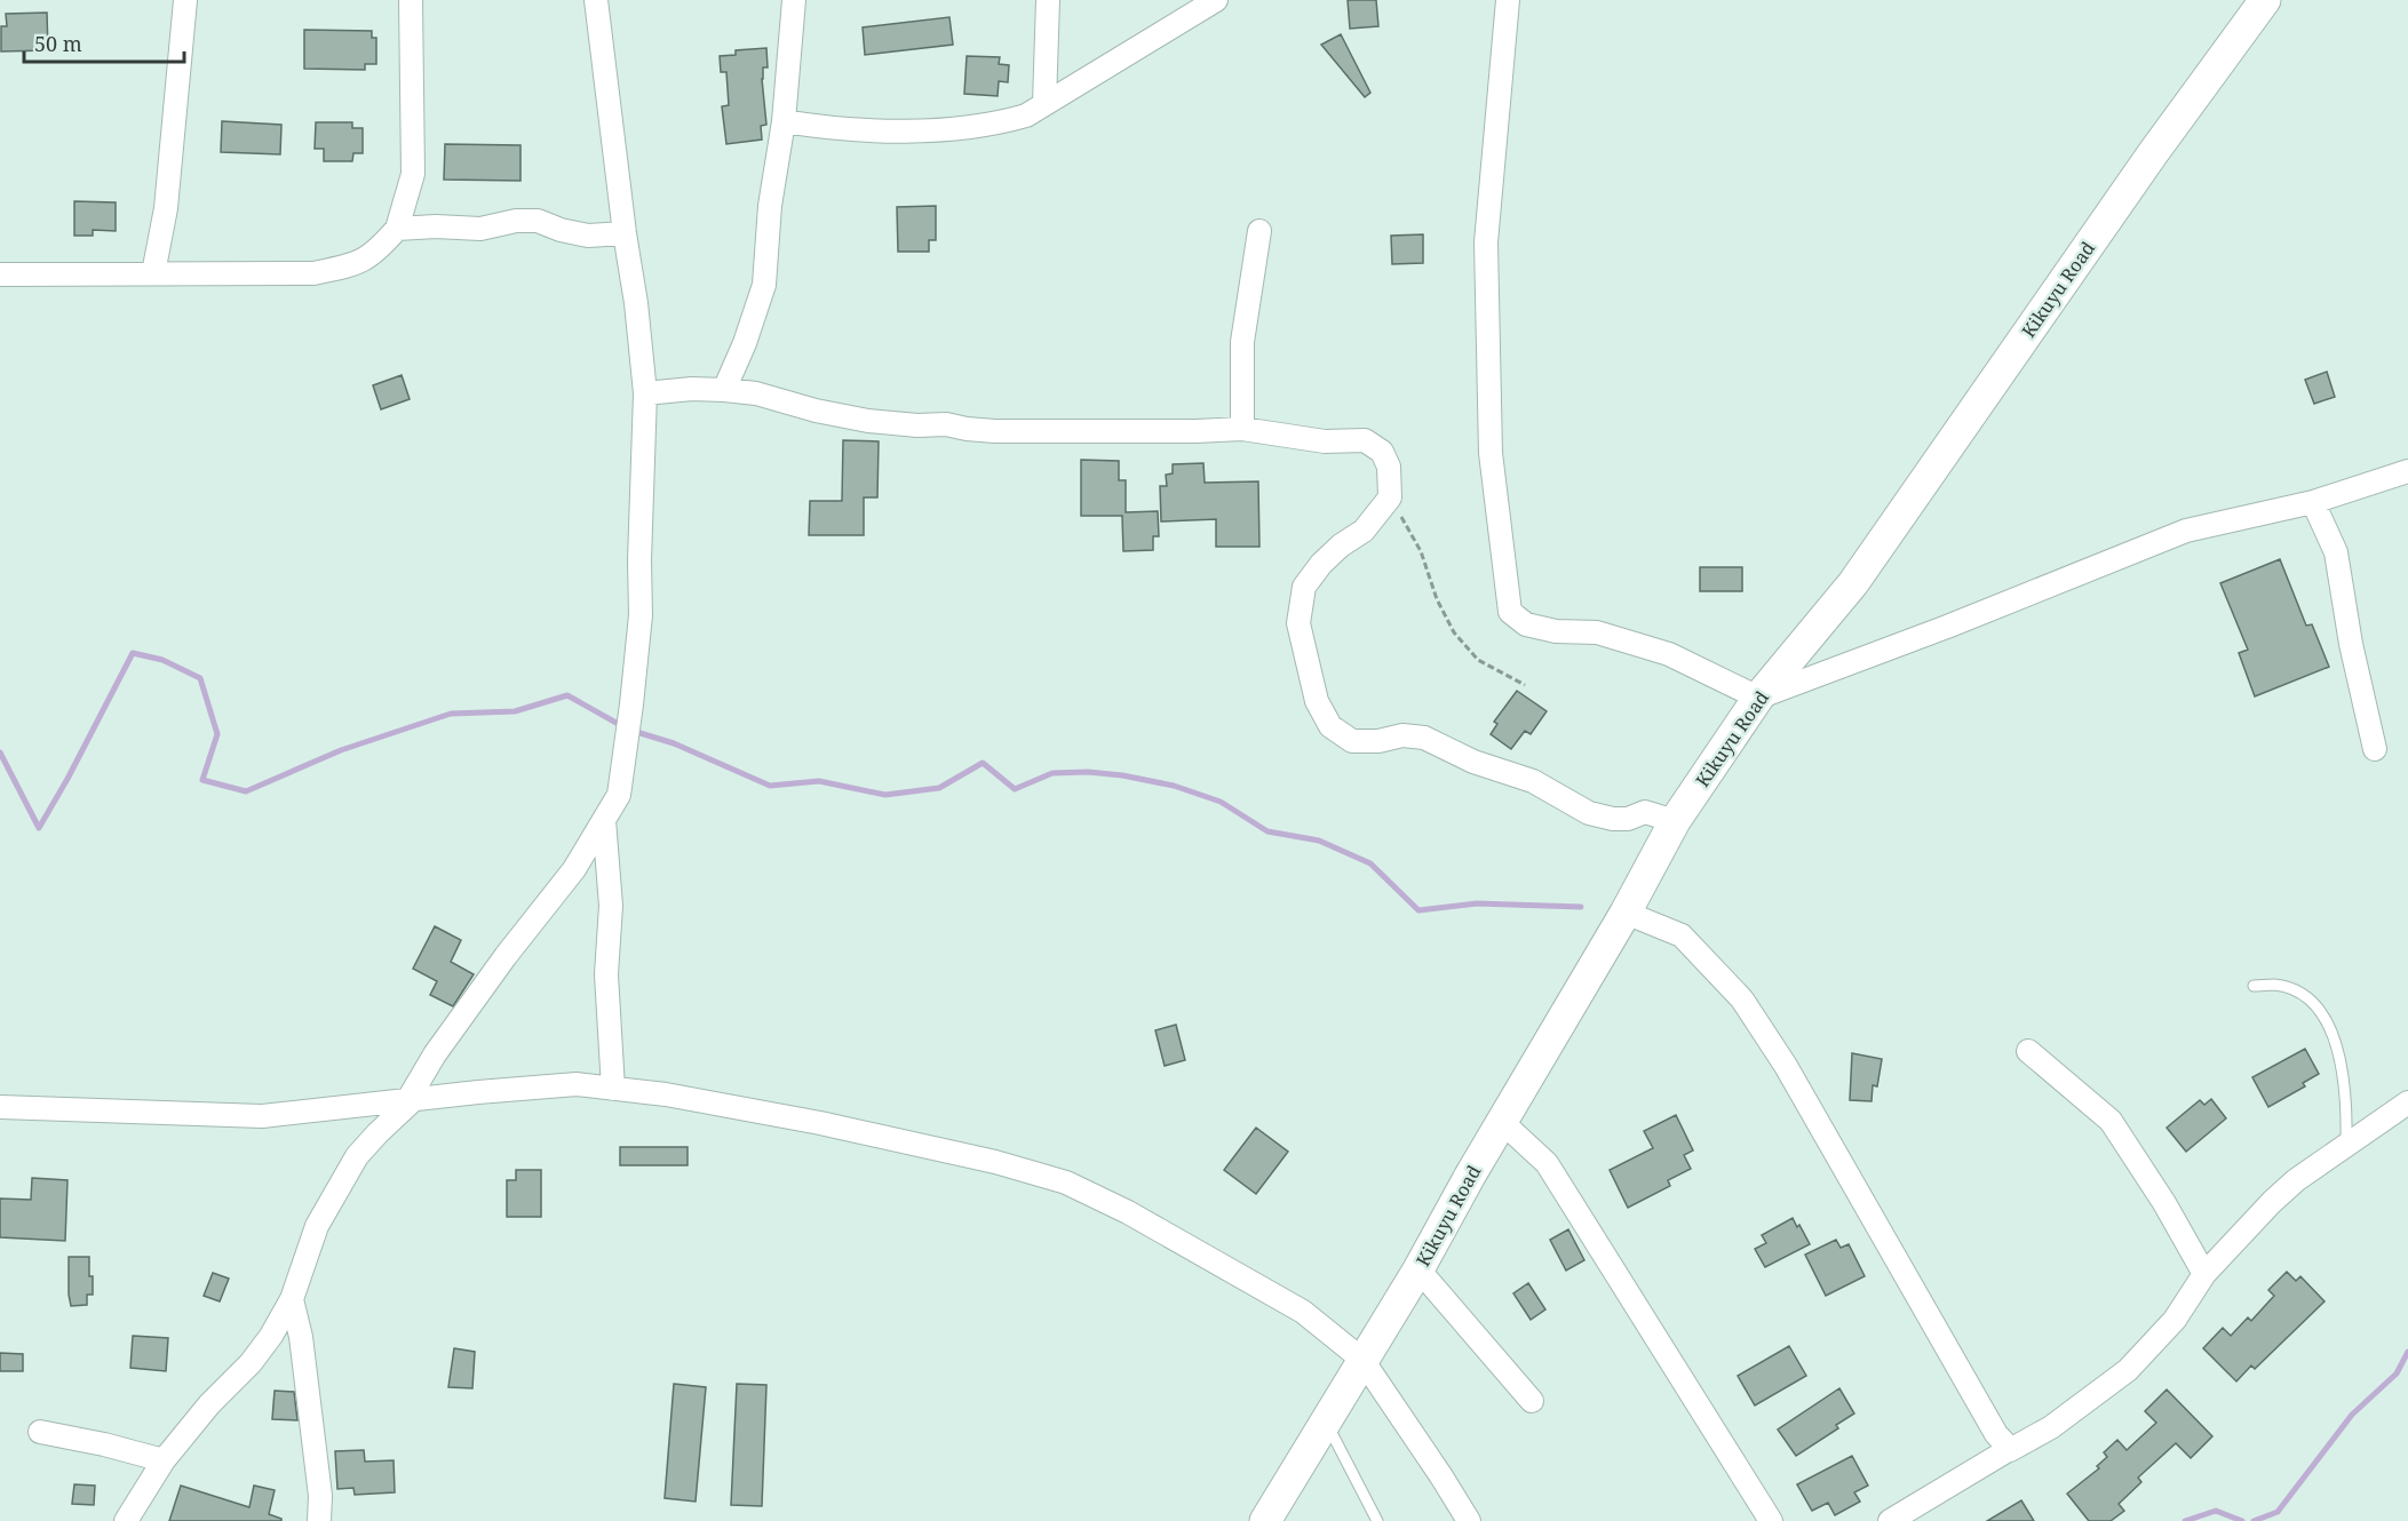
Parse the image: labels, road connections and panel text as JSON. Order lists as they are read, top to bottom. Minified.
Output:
{"streets":{"main road":["Kikuyu Road"]},"scale_bar":"50 m"}
